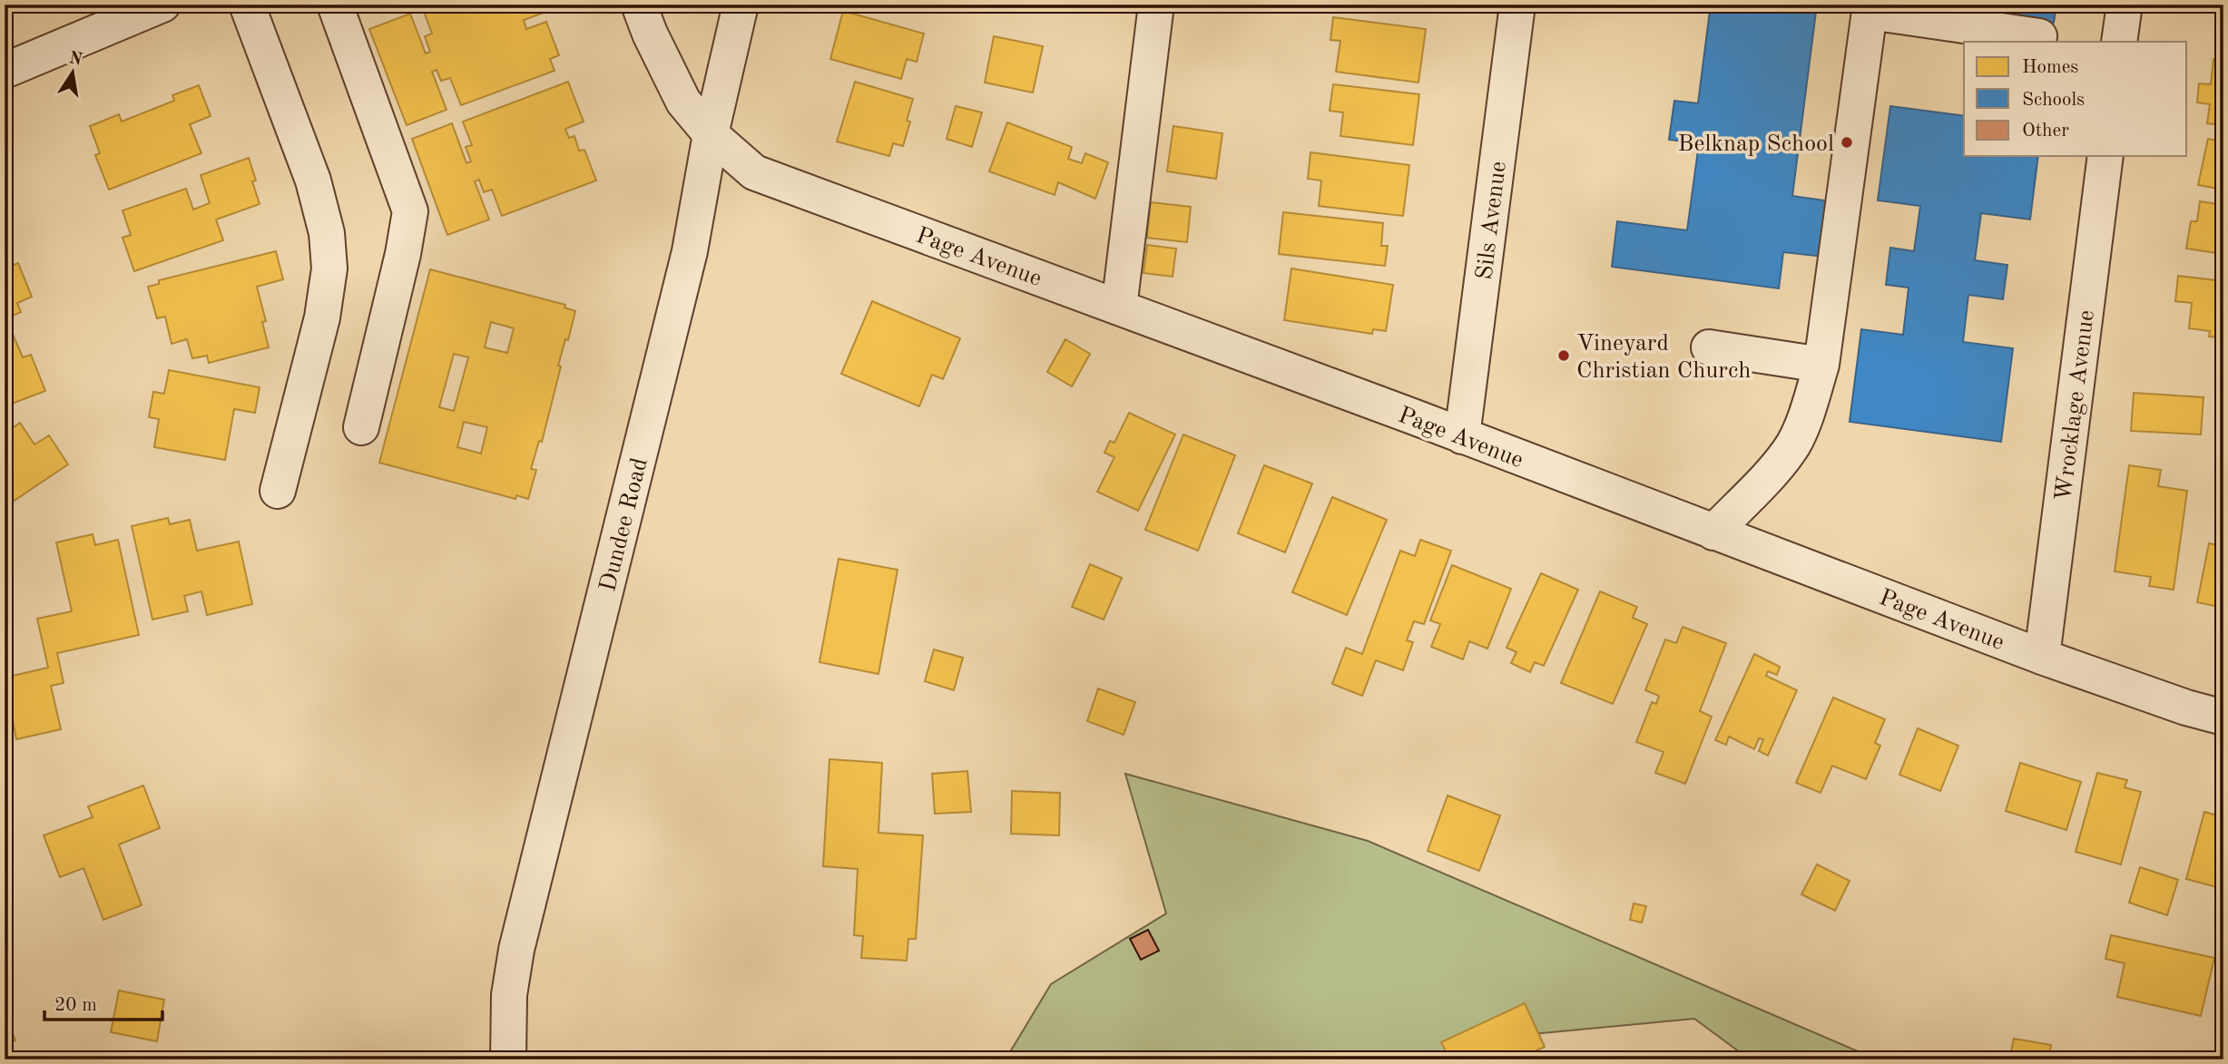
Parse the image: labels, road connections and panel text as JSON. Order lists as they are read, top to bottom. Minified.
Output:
{"streets":{"street":["Sils Avenue","Page Avenue","Wrocklage Avenue","Dundee Road"]},"crossings":[["Sils Avenue","Page Avenue"],["Page Avenue","Wrocklage Avenue"],["Page Avenue","Dundee Road"]],"places":["Belknap School","Vineyard Christian Church"],"legend":["Homes","Schools","Other"],"scale_bar":"20 m","north":"top"}
